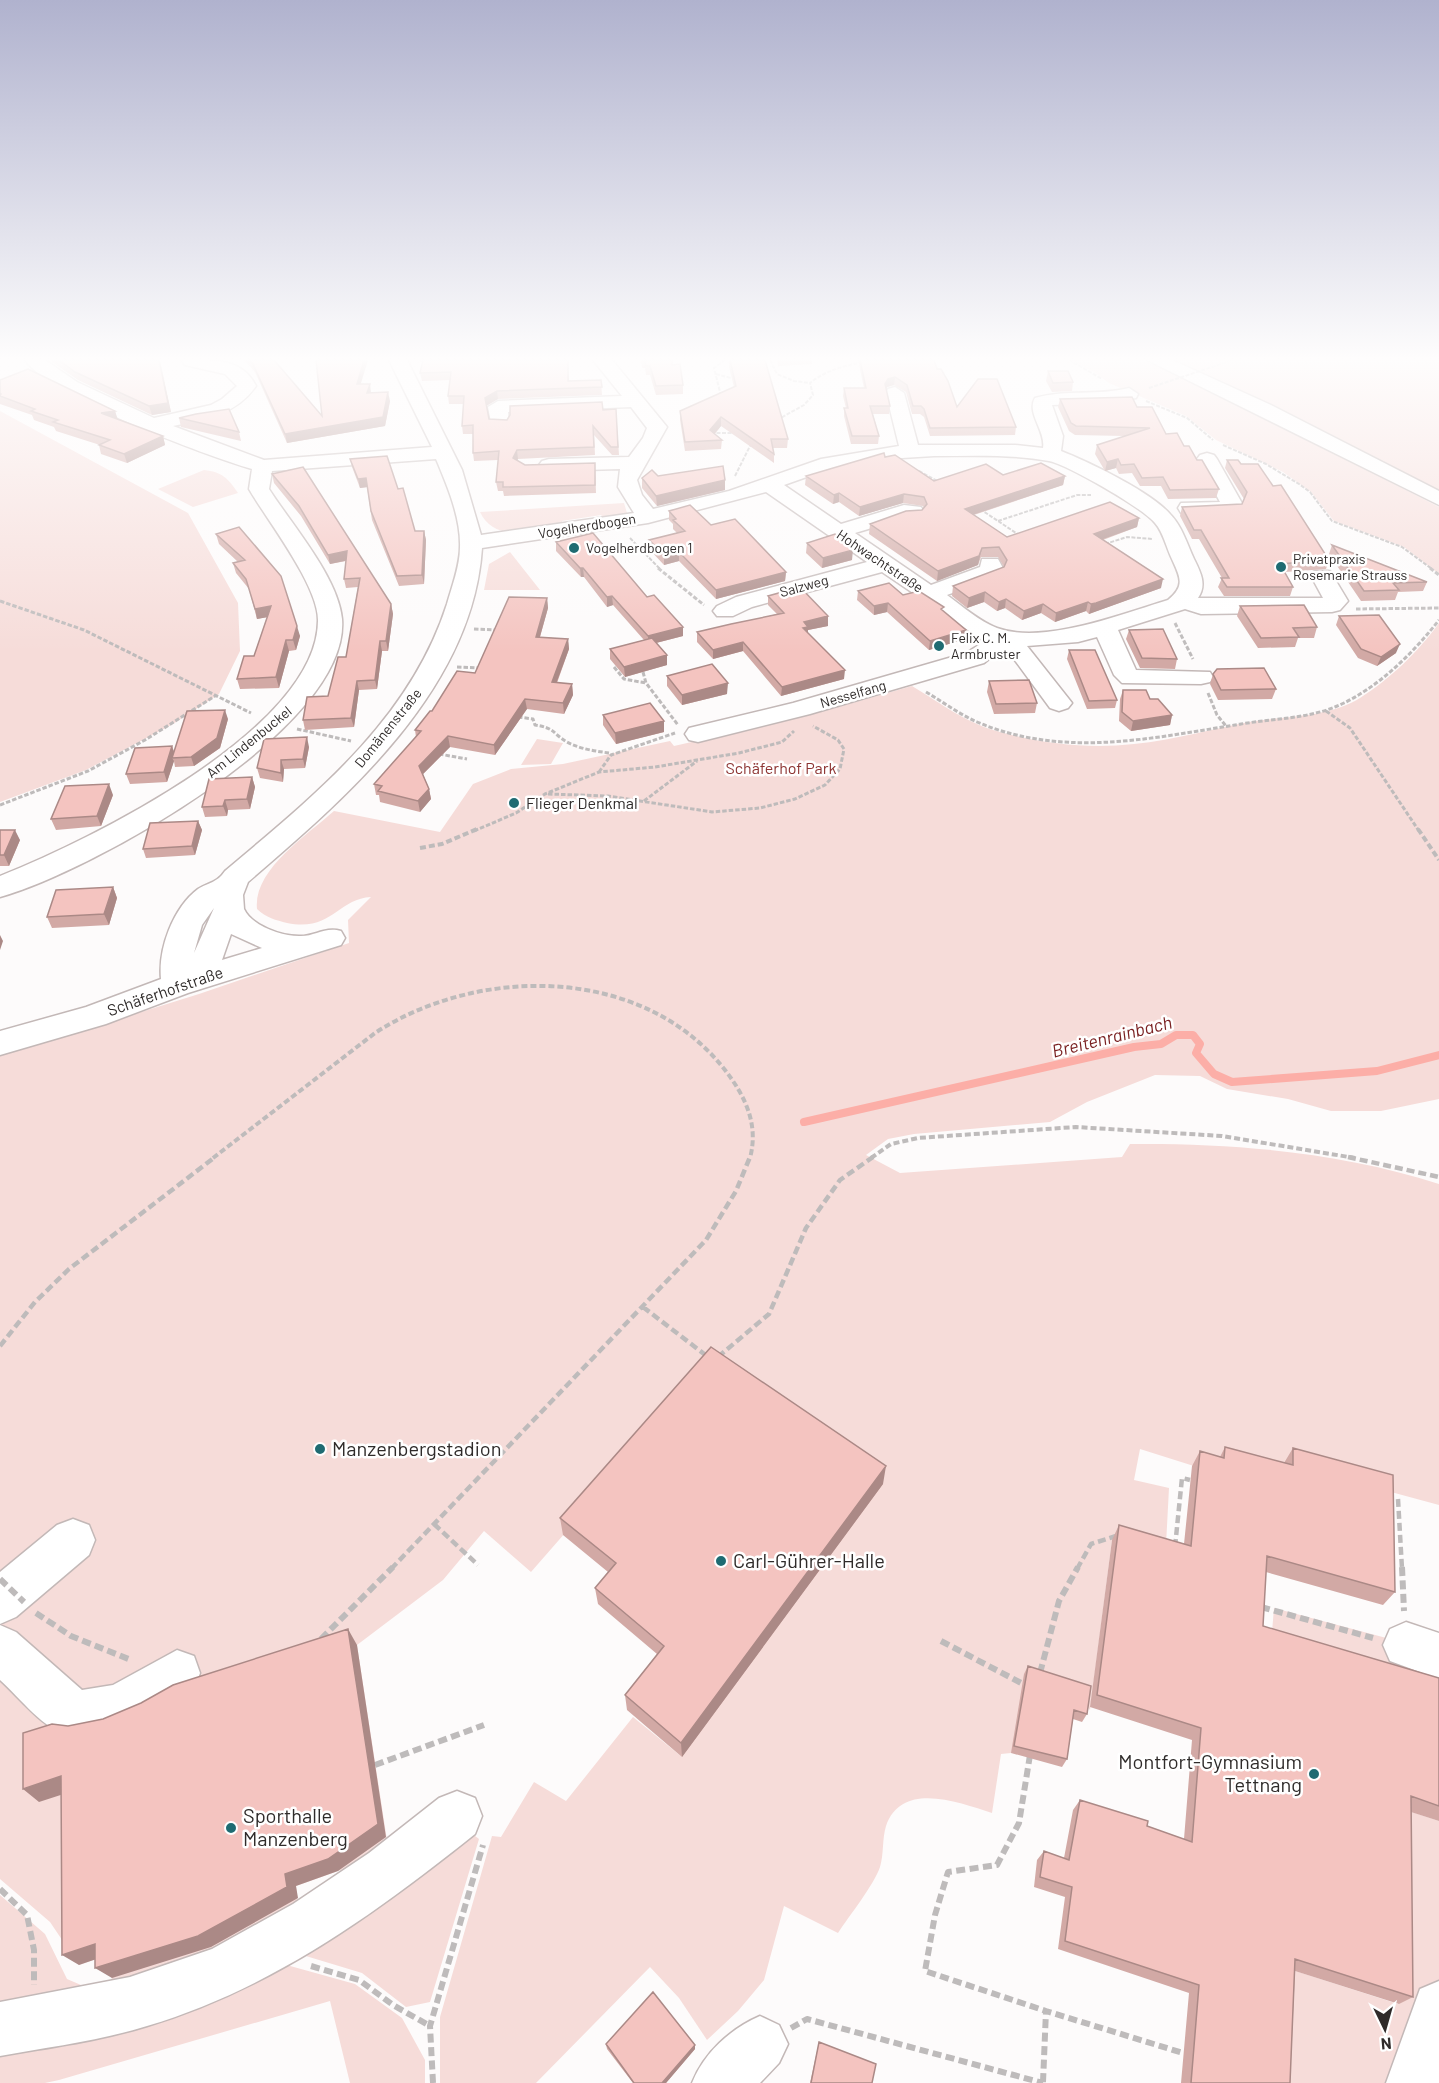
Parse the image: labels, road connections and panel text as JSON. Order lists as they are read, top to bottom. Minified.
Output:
{"streets":{"street":["Vogelherdbogen","Hohwachtstraße","Salzweg","Nesselfang","Domänenstraße","Am Lindenbuckel","Schäferhofstraße"]},"crossings":[["Vogelherdbogen","Hohwachtstraße"],["Vogelherdbogen","Domänenstraße"],["Hohwachtstraße","Salzweg"],["Hohwachtstraße","Nesselfang"],["Domänenstraße","Schäferhofstraße"]],"water":["Breitenrainbach"],"parks":["Schäferhof Park"],"places":["Vogelherdbogen 1","Privatpraxis Rosemarie Strauss","Felix C. M. Armbruster","Flieger Denkmal","Manzenbergstadion","Carl-Gührer-Halle","Montfort-Gymnasium Tettnang","Sporthalle Manzenberg"],"north":"bottom"}
